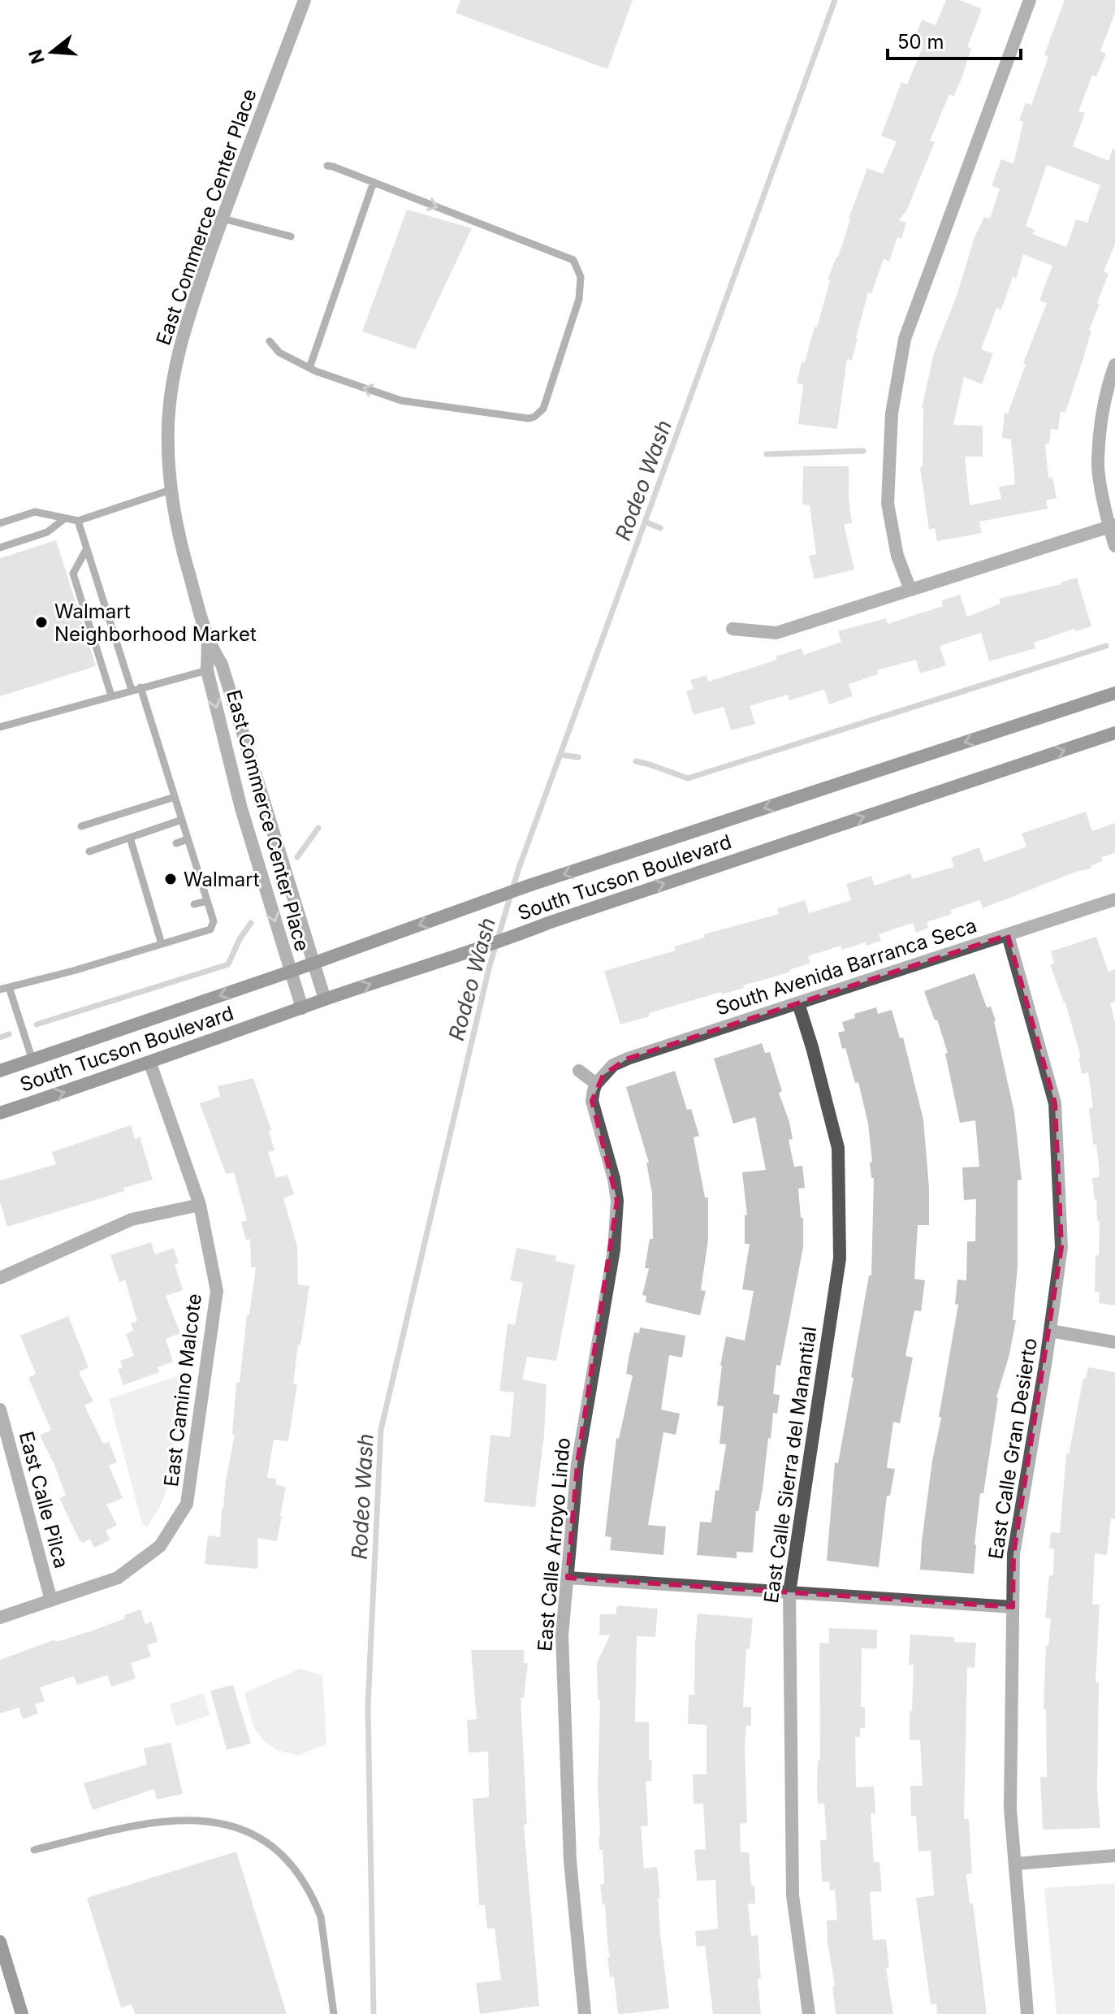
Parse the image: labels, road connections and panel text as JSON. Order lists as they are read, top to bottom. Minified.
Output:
{"streets":{"main road":["South Tucson Boulevard"],"street":["East Commerce Center Place","South Avenida Barranca Seca","East Camino Malcote","East Calle Gran Desierto","East Calle Sierra del Manantial","East Calle Pilca","East Calle Arroyo Lindo"]},"crossings":[["East Commerce Center Place","South Tucson Boulevard"],["South Tucson Boulevard","East Camino Malcote"],["South Avenida Barranca Seca","East Calle Gran Desierto"],["South Avenida Barranca Seca","East Calle Sierra del Manantial"],["South Avenida Barranca Seca","East Calle Arroyo Lindo"],["East Camino Malcote","East Calle Pilca"]],"water":["Rodeo Wash"],"places":["Walmart Neighborhood Market","Walmart"],"scale_bar":"50 m","north":"left"}
